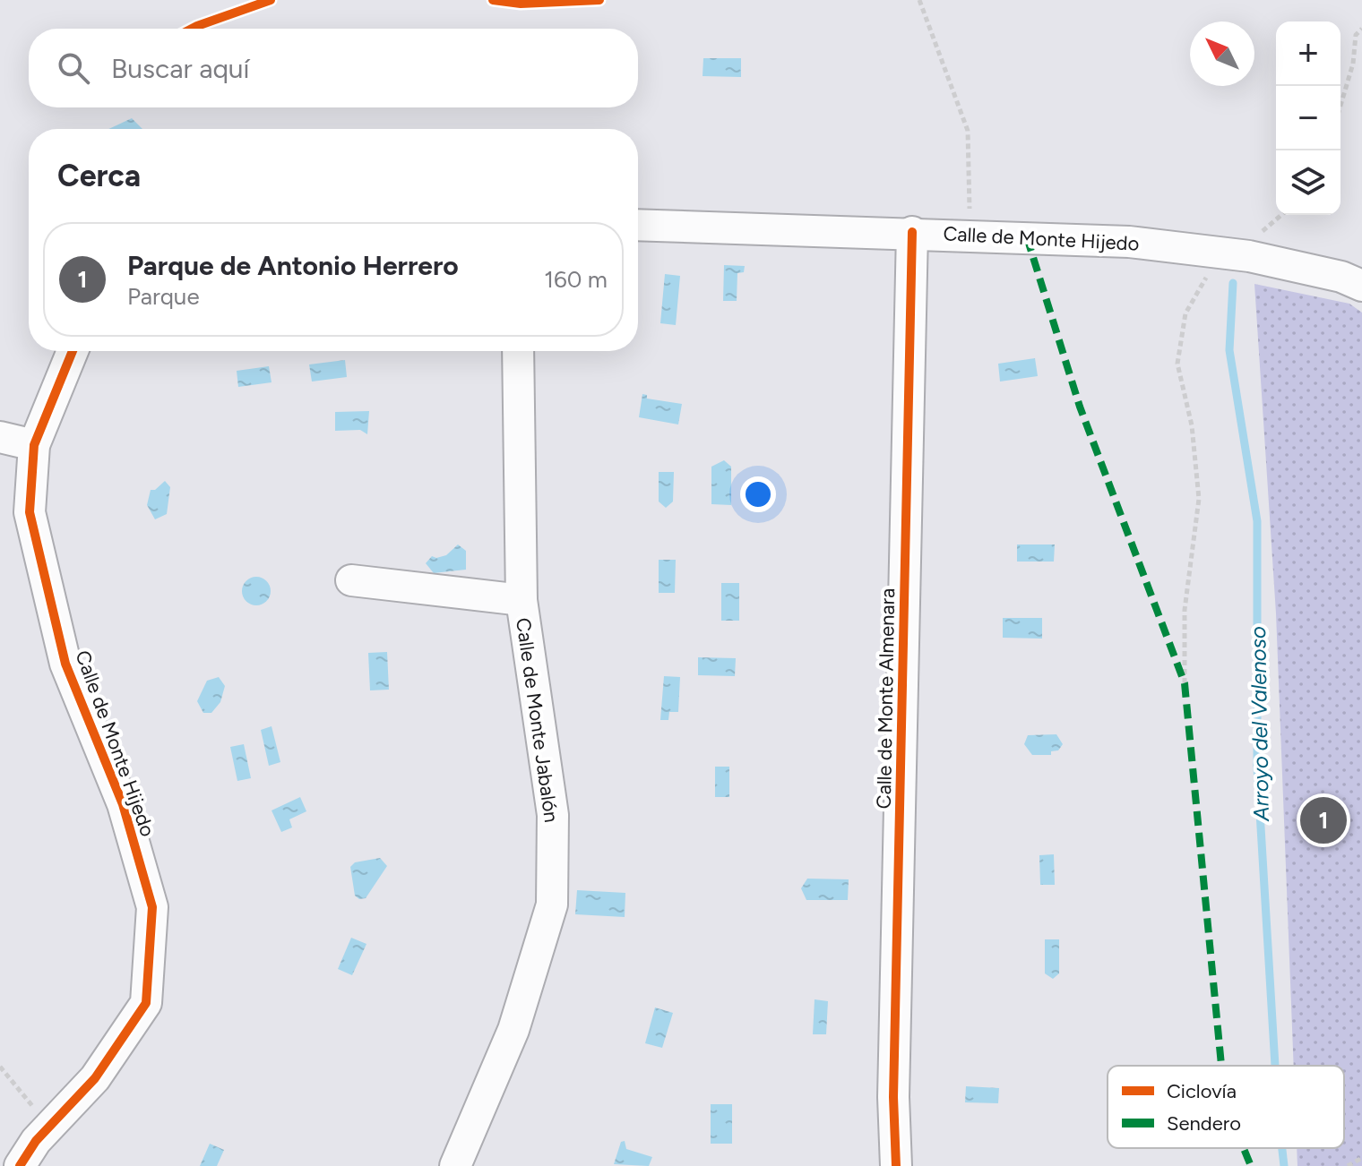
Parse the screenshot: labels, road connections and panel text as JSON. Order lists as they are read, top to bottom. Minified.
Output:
{"streets":{"street":["Calle de Monte Hijedo","Calle de Monte Almenara","Calle de Monte Jabalón"]},"crossings":[["Calle de Monte Hijedo","Calle de Monte Almenara"]],"water":["Arroyo del Valenoso"],"legend":["Ciclovía","Sendero"],"north":"top left","page":{"map_buttons":["+","−"],"search":"Buscar aquí","heading":"Cerca","list":[{"mark":"1","name":"Parque de Antonio Herrero","note":"Parque","value":"160 m"}],"pins":"1"}}
